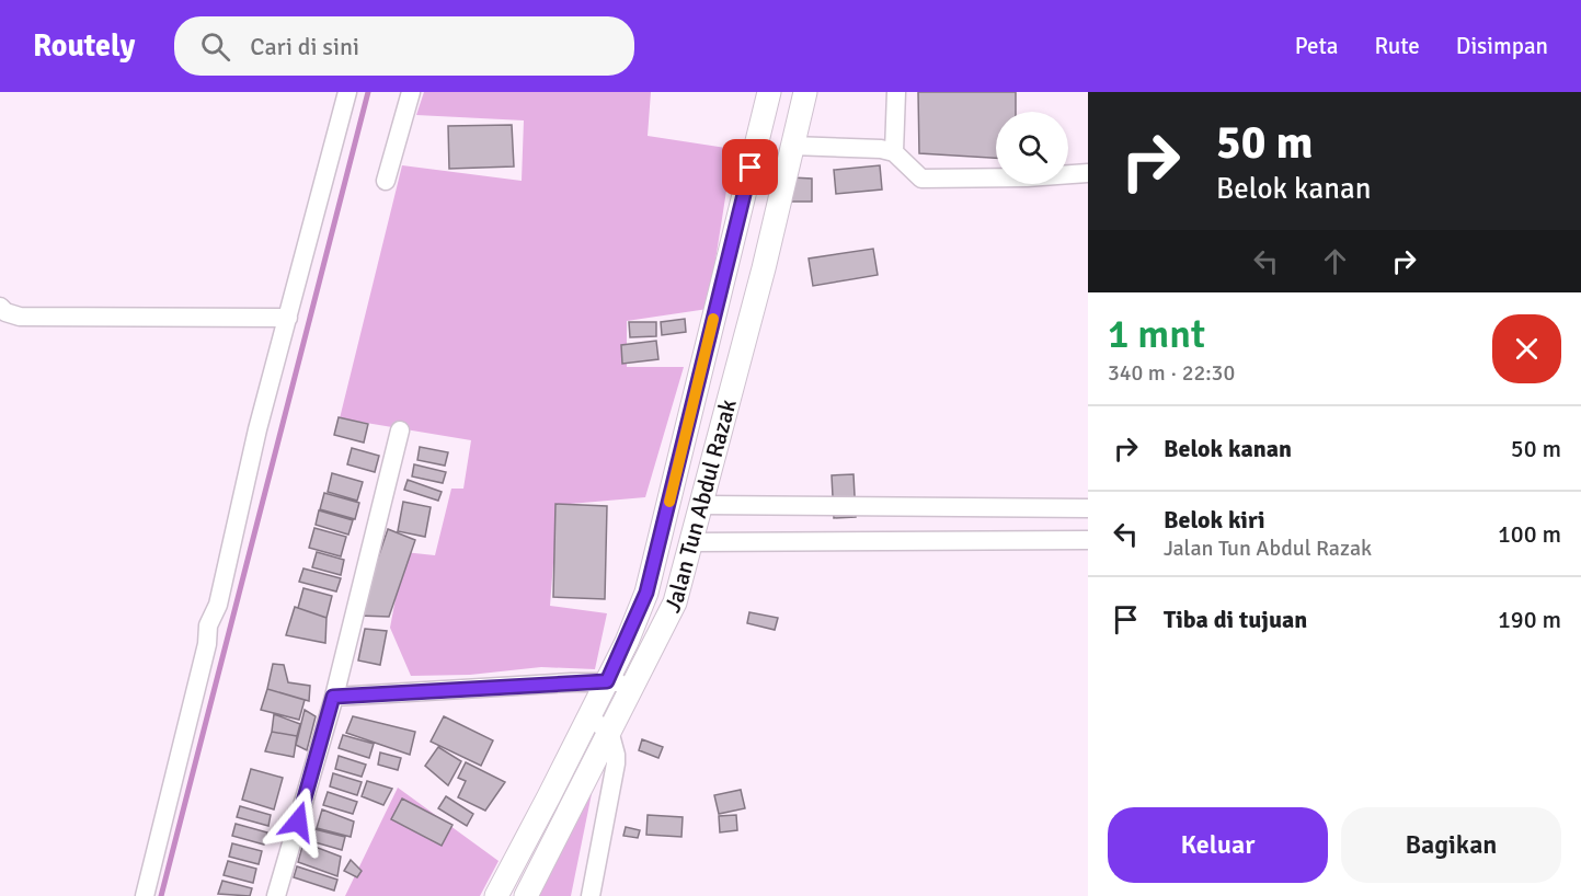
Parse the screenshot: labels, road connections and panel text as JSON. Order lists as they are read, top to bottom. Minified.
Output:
{"streets":{"main road":["Jalan Tun Abdul Razak"]},"page":{"header":"Routely","search":"Cari di sini","nav":["Peta","Rute","Disimpan"],"turn":["50 m","Belok kanan"],"heading":["1 mnt","340 m · 22:30"],"list":[{"name":"Belok kanan","value":"50 m"},{"name":"Belok kiri","note":"Jalan Tun Abdul Razak","value":"100 m"},{"name":"Tiba di tujuan","value":"190 m"}],"buttons":["Keluar","Bagikan"]}}
